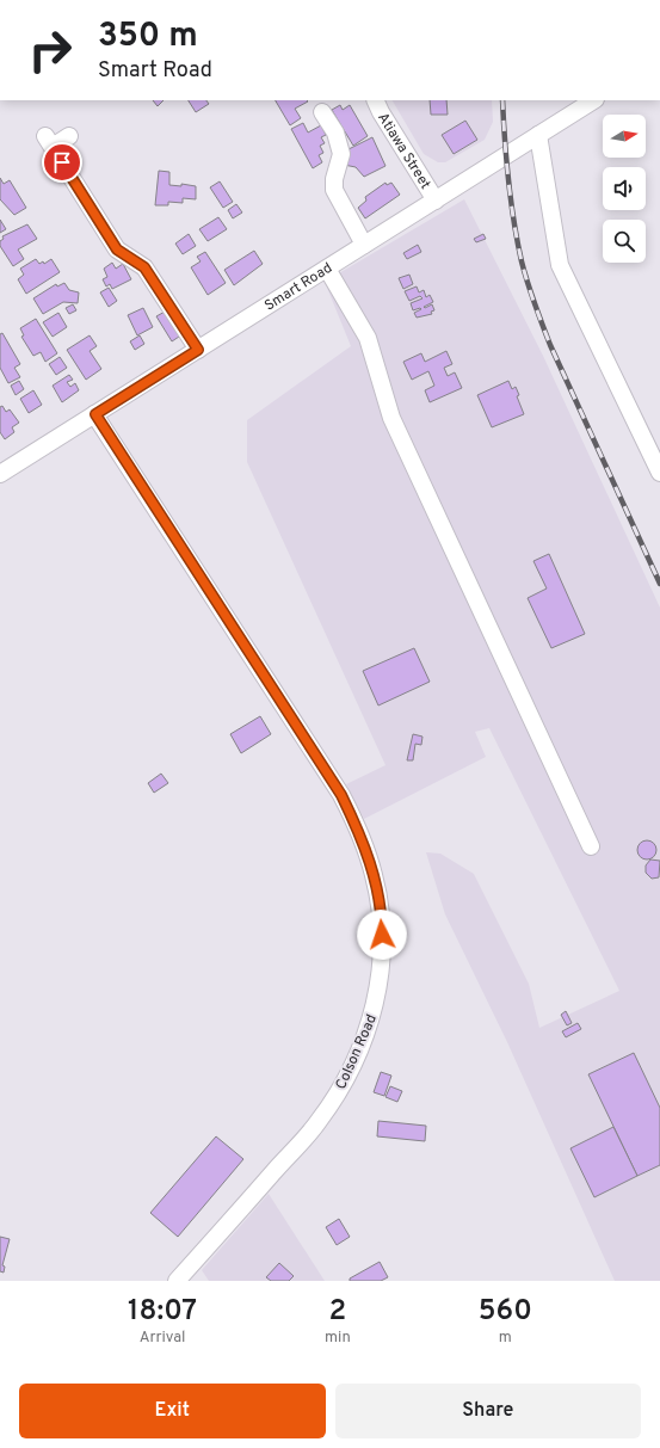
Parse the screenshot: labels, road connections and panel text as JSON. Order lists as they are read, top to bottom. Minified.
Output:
{"streets":{"street":["Atiawa Street","Smart Road","Colson Road"]},"crossings":[["Atiawa Street","Smart Road"],["Smart Road","Colson Road"]],"north":"right","page":{"turn":["350 m","Smart Road"],"eta":["18:07","Arrival","2","min","560","m"],"buttons":["Exit","Share"]}}
